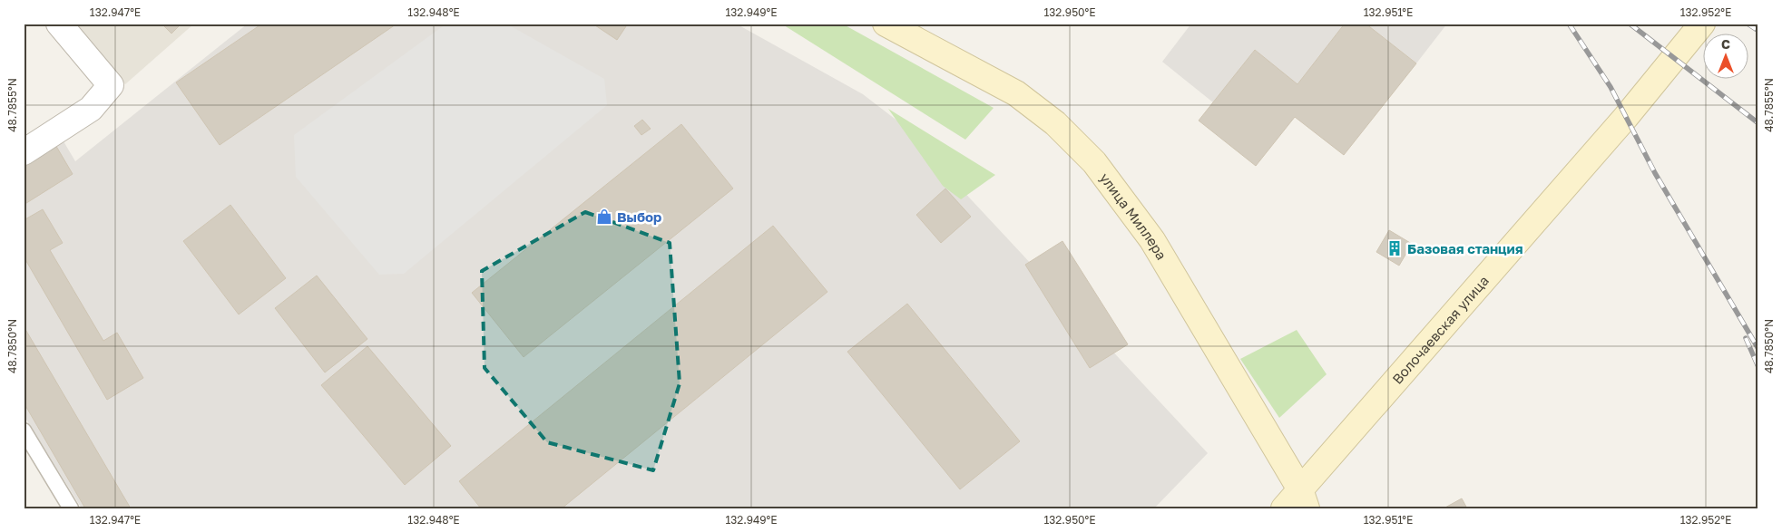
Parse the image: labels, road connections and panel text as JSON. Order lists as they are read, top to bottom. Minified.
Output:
{"streets":{"main road":["улица Миллера","Волочаевская улица"]},"crossings":[["улица Миллера","Волочаевская улица"]],"places":{"shop":["Выбор"],"building":["Базовая станция"]},"north":"top","coordinates":["132.947°E","132.948°E","132.949°E","132.950°E","132.951°E","132.952°E","48.7855°N","48.7850°N"]}
